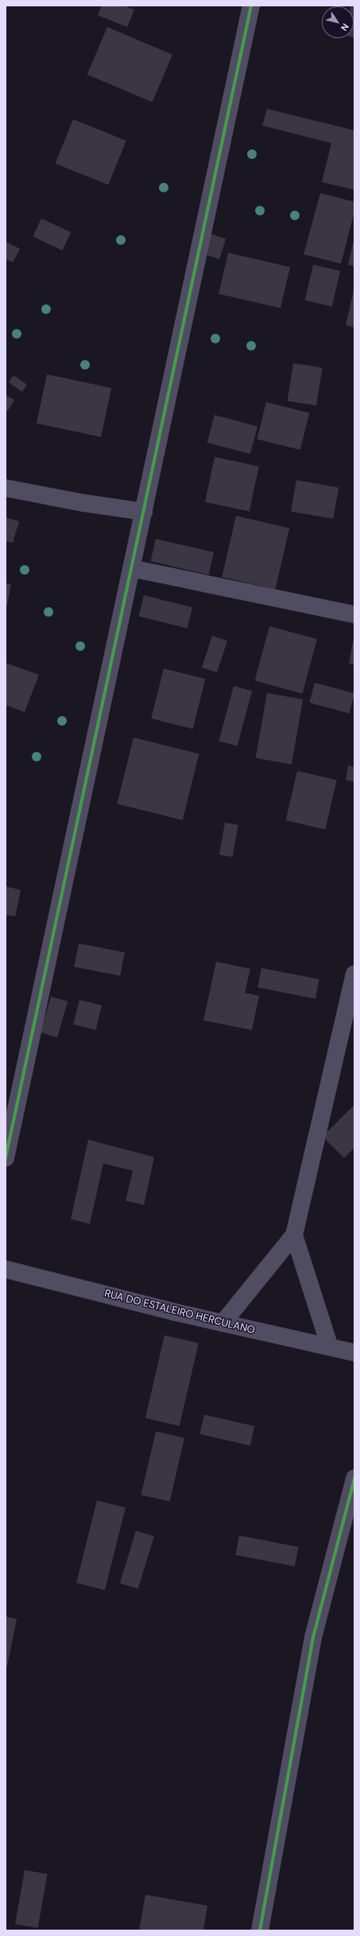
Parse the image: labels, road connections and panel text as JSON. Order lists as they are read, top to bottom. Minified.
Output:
{"streets":{"street":["RUA DO ESTALEIRO HERCULANO"]},"north":"bottom right"}
